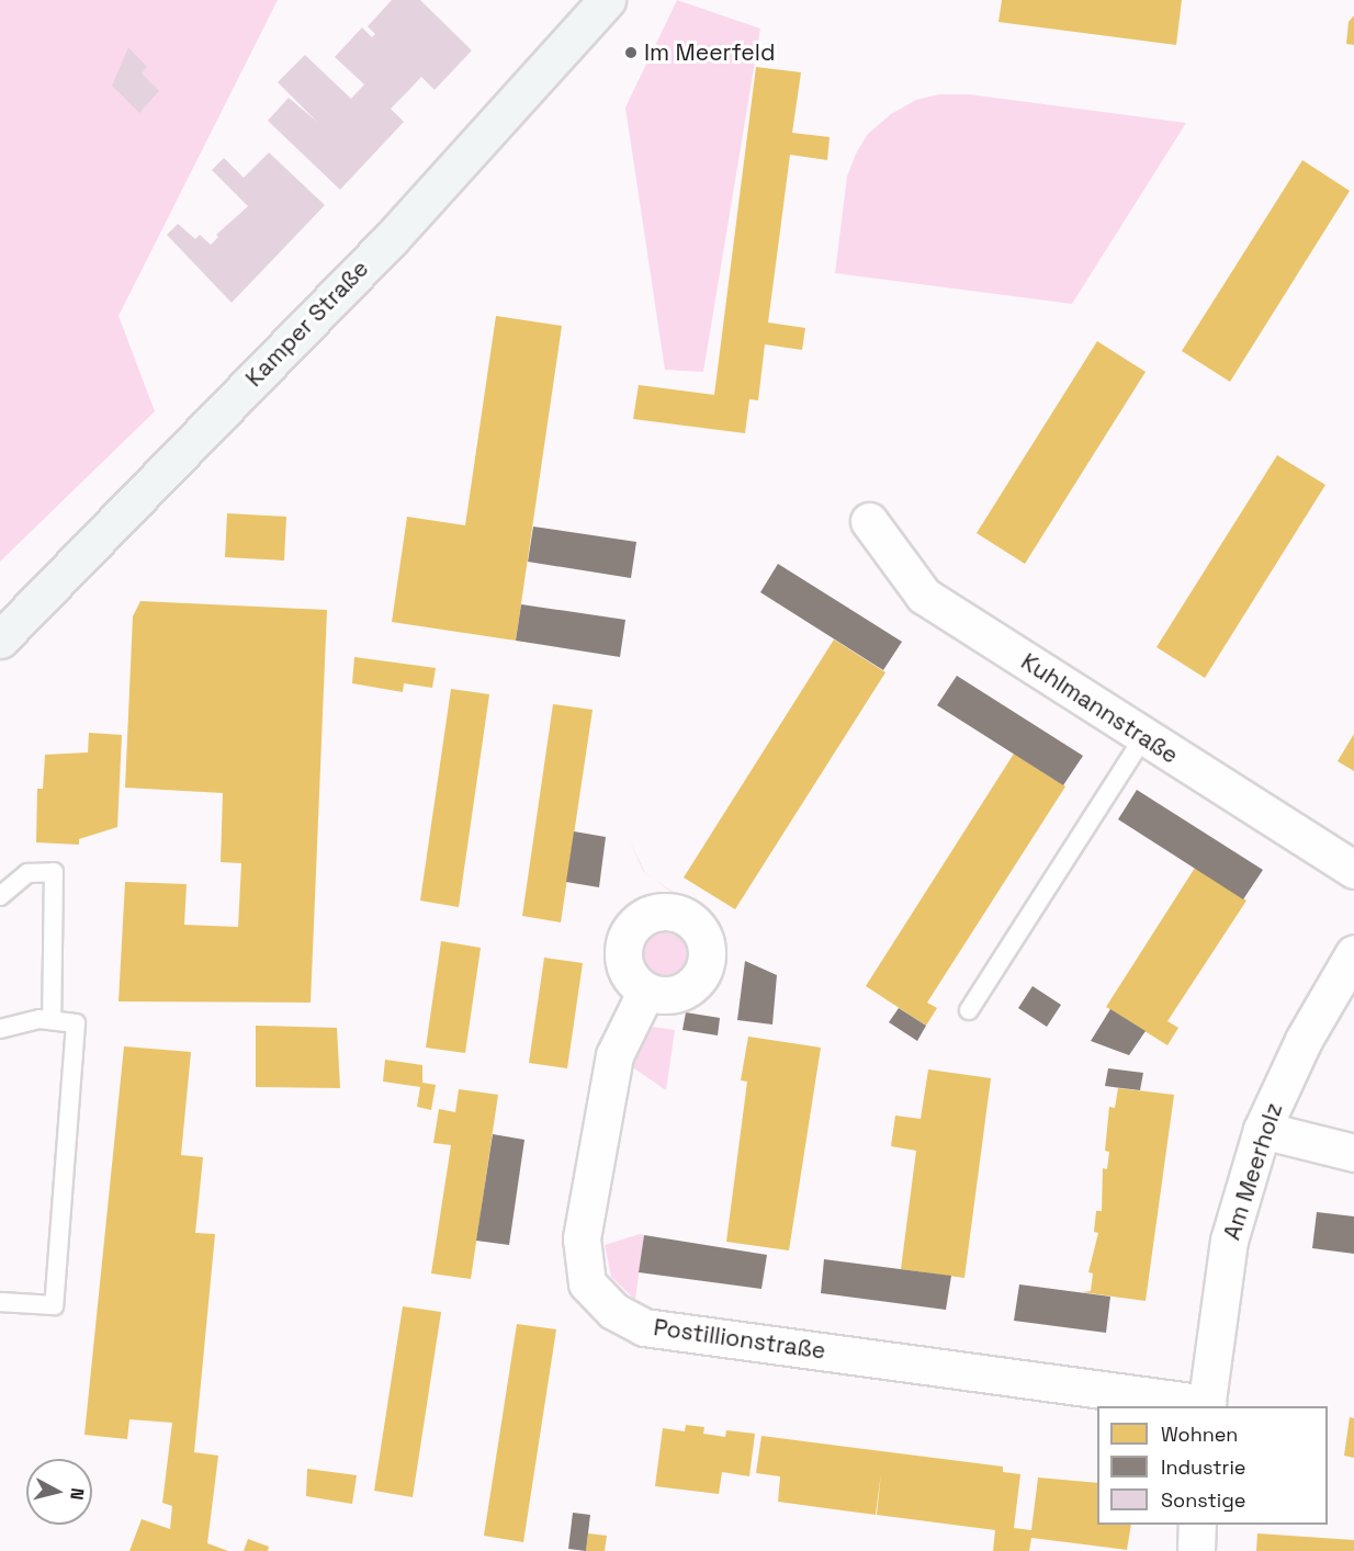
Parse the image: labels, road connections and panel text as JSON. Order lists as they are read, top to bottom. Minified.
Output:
{"streets":{"main road":["Kamper Straße"],"street":["Kuhlmannstraße","Am Meerholz","Postillionstraße"]},"crossings":[["Am Meerholz","Postillionstraße"]],"places":["Im Meerfeld"],"legend":["Wohnen","Industrie","Sonstige"],"north":"right"}
